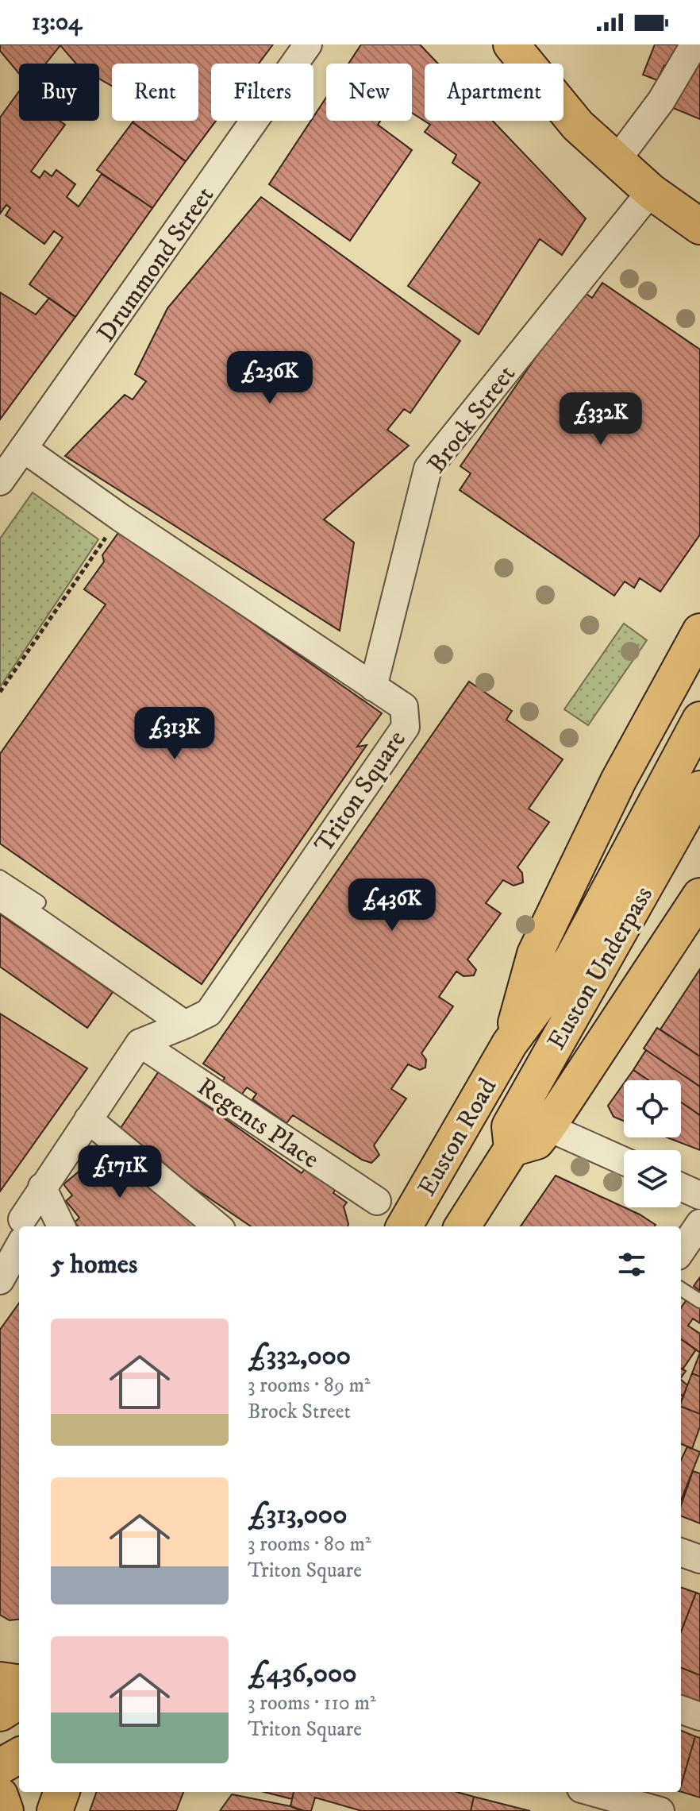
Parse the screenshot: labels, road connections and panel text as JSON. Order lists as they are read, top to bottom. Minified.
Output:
{"streets":{"main road":["Euston Underpass","Euston Road"],"street":["Drummond Street","Brock Street","Triton Square","Regents Place"]},"crossings":[["Drummond Street","Triton Square"],["Brock Street","Triton Square"],["Euston Underpass","Euston Road"]],"page":{"status":"13:04","chip":["Buy","Rent","Filters","New","Apartment"],"price":["£236K","£332K","£313K","£436K","£171K"],"heading":"5 homes","list":[{"name":"£332,000","note":"3 rooms · 89 m² · Brock Street"},{"name":"£313,000","note":"3 rooms · 80 m² · Triton Square"},{"name":"£436,000","note":"3 rooms · 110 m² · Triton Square"}]}}
